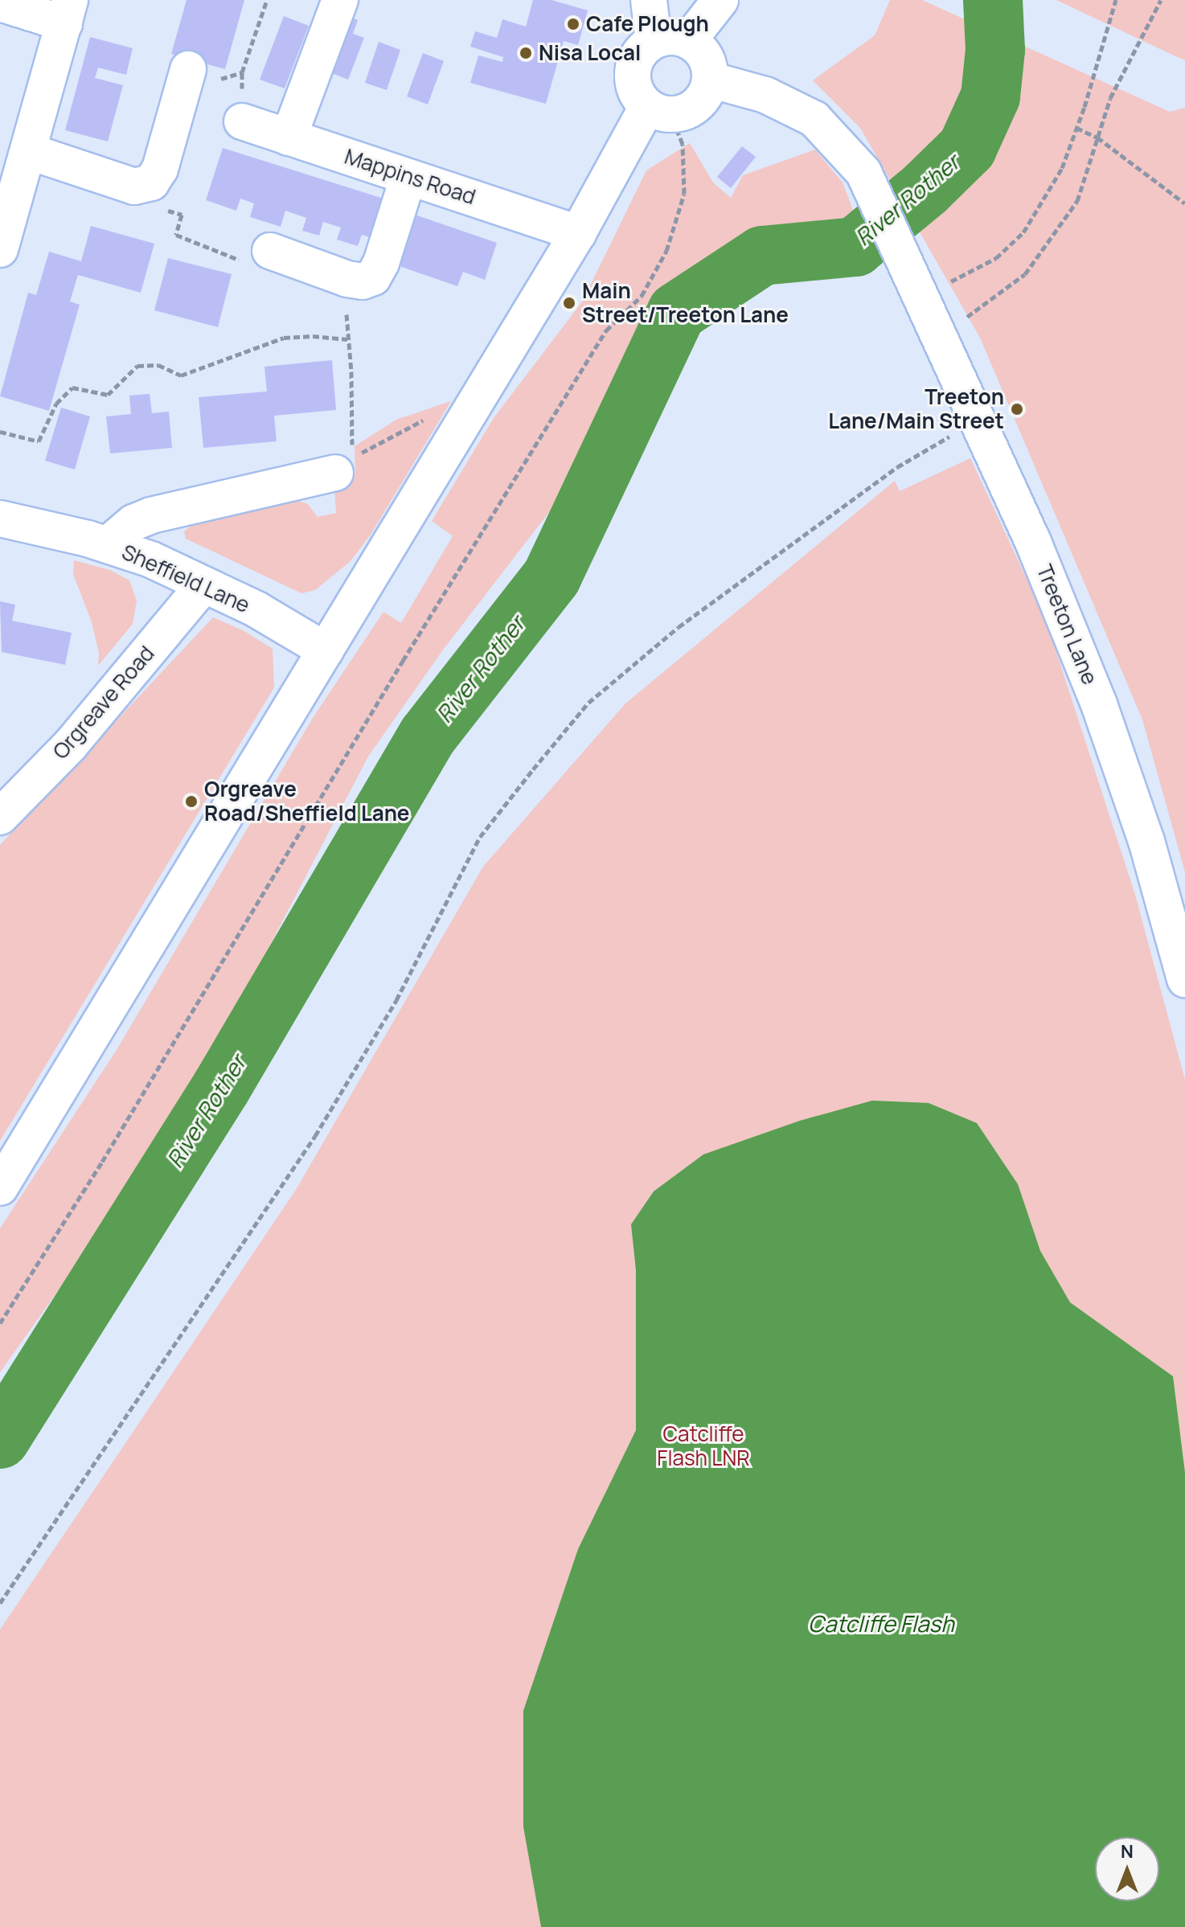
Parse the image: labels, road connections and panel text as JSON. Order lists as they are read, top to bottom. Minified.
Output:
{"streets":{"main road":["Mappins Road","Sheffield Lane","Treeton Lane","Orgreave Road"]},"crossings":[["Sheffield Lane","Orgreave Road"]],"water":["River Rother","Catcliffe Flash"],"parks":["Catcliffe Flash LNR"],"places":["Cafe Plough","Nisa Local","Main Street/Treeton Lane","Treeton Lane/Main Street","Orgreave Road/Sheffield Lane"],"north":"top"}
